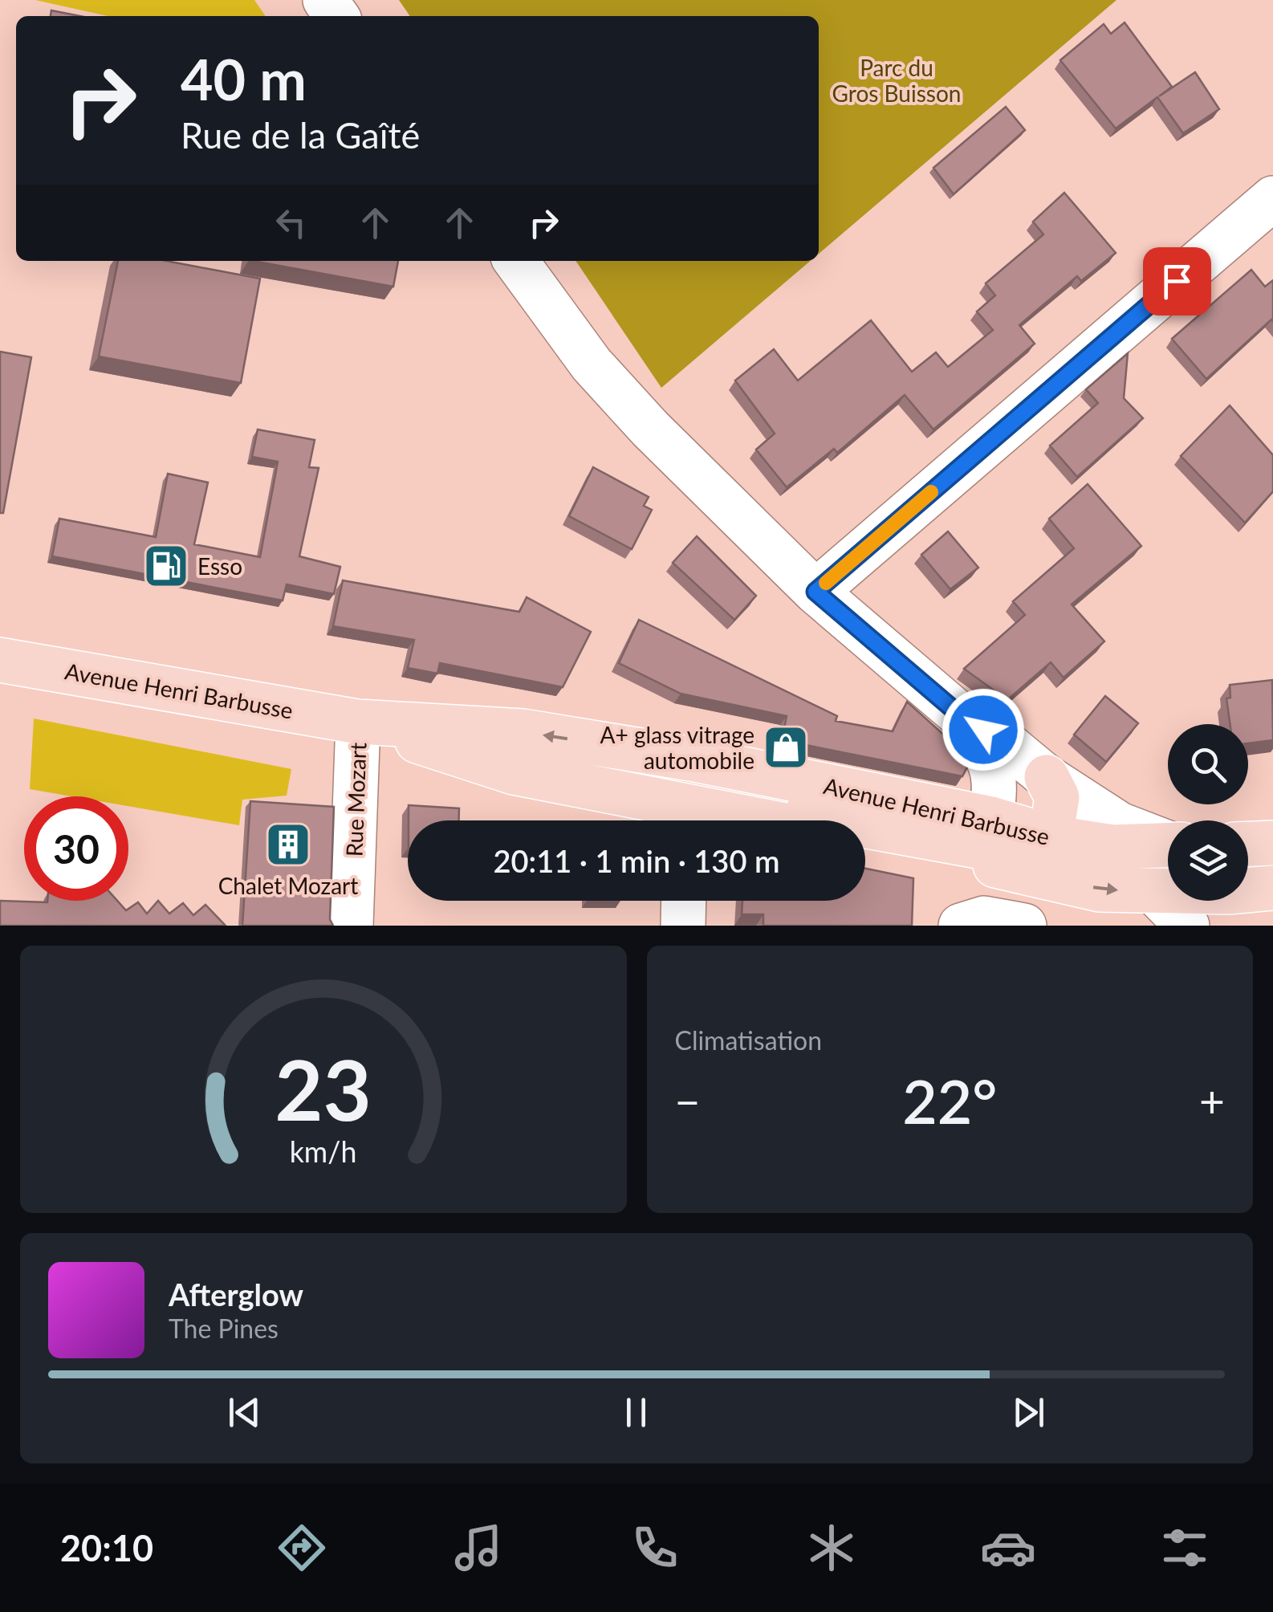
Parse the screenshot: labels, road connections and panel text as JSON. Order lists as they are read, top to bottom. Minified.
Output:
{"streets":{"main road":["Avenue Henri Barbusse"],"street":["Rue Mozart"]},"crossings":[["Avenue Henri Barbusse","Rue Mozart"]],"parks":["Parc du Gros Buisson"],"places":{"fuel station":["Esso"],"shop":["A+ glass vitrage automobile"],"building":["Chalet Mozart"]},"page":{"turn":["40 m","Rue de la Gaîté"],"limit":"30","trip":"20:11 · 1 min · 130 m","tile":"Climatisation","heat":["−","22°","+"],"song":["Afterglow","The Pines"],"tabs":"20:10","gauge":["23","km/h"]}}
